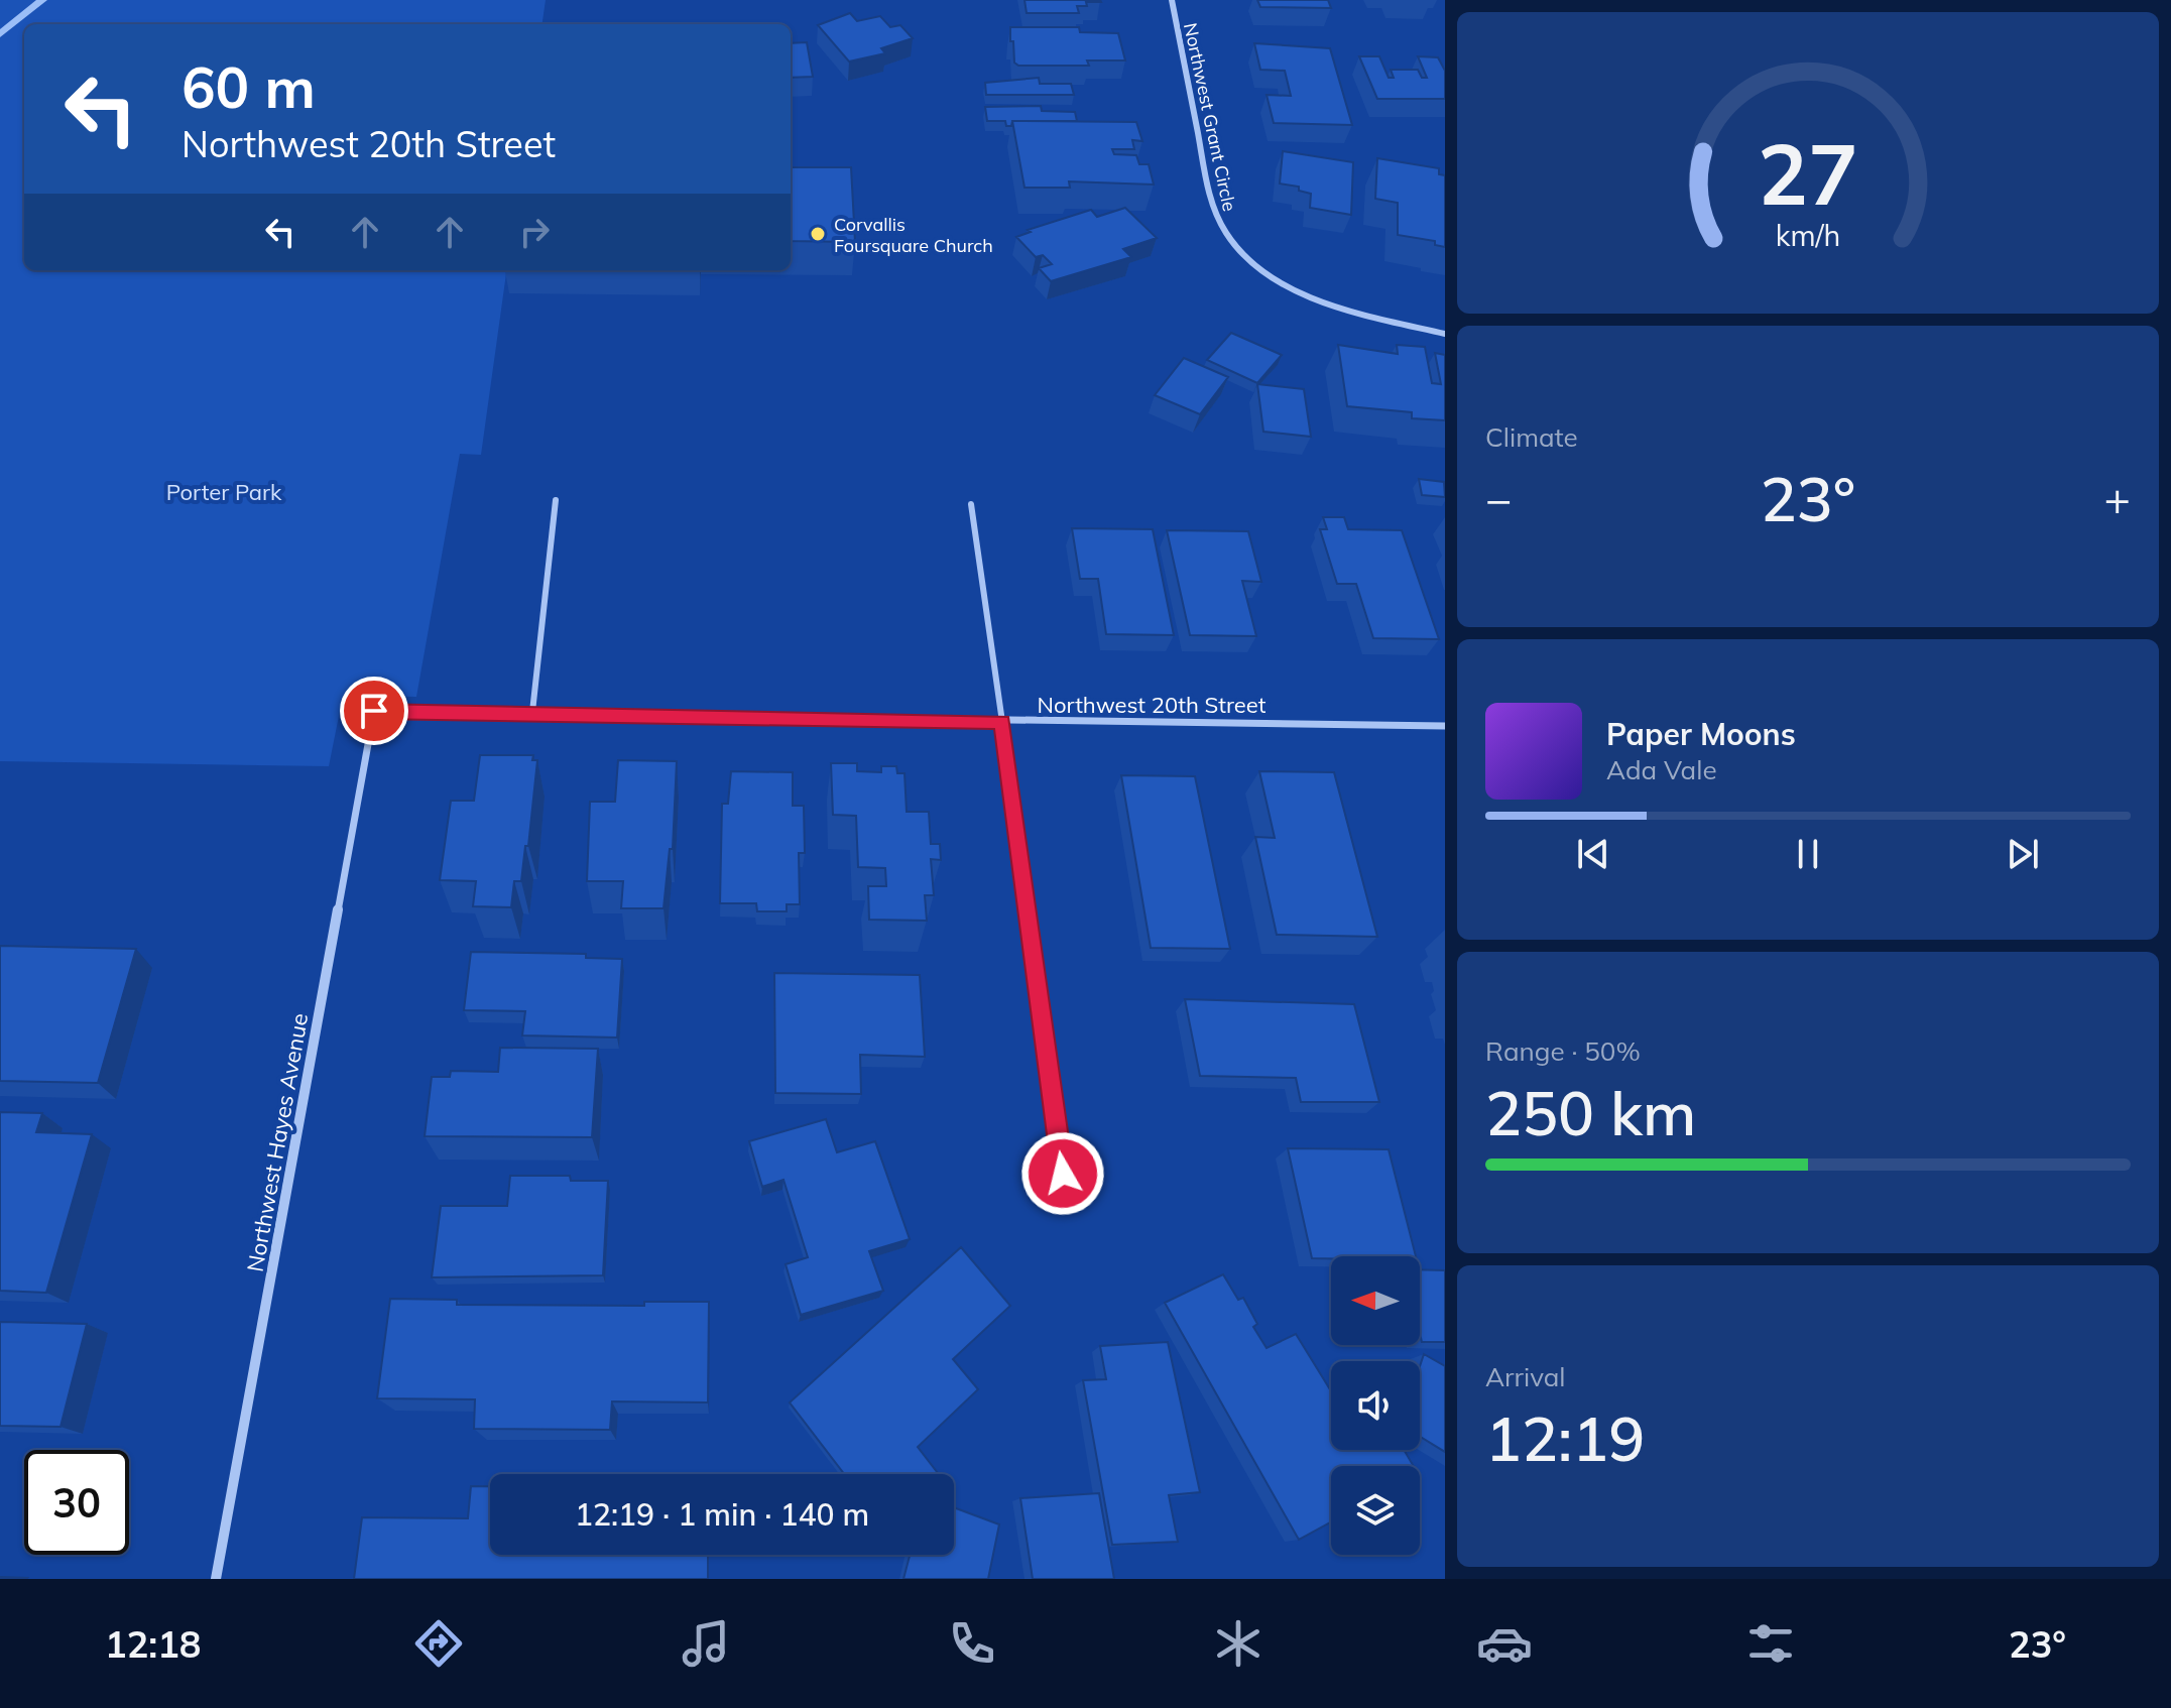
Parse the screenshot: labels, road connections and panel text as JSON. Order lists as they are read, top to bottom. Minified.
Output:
{"streets":{"street":["Northwest Grant Circle","Northwest 20th Street","Northwest Hayes Avenue"]},"crossings":[["Northwest 20th Street","Northwest Hayes Avenue"]],"parks":["Porter Park"],"places":["Corvallis Foursquare Church"],"north":"left","page":{"turn":["60 m","Northwest 20th Street"],"tile":["Climate",["Range · 50%","250 km"],["Arrival","12:19"]],"heat":["−","23°","+"],"song":["Paper Moons","Ada Vale"],"limit":"30","trip":"12:19 · 1 min · 140 m","tabs":["12:18","23°"],"gauge":["27","km/h"]}}
